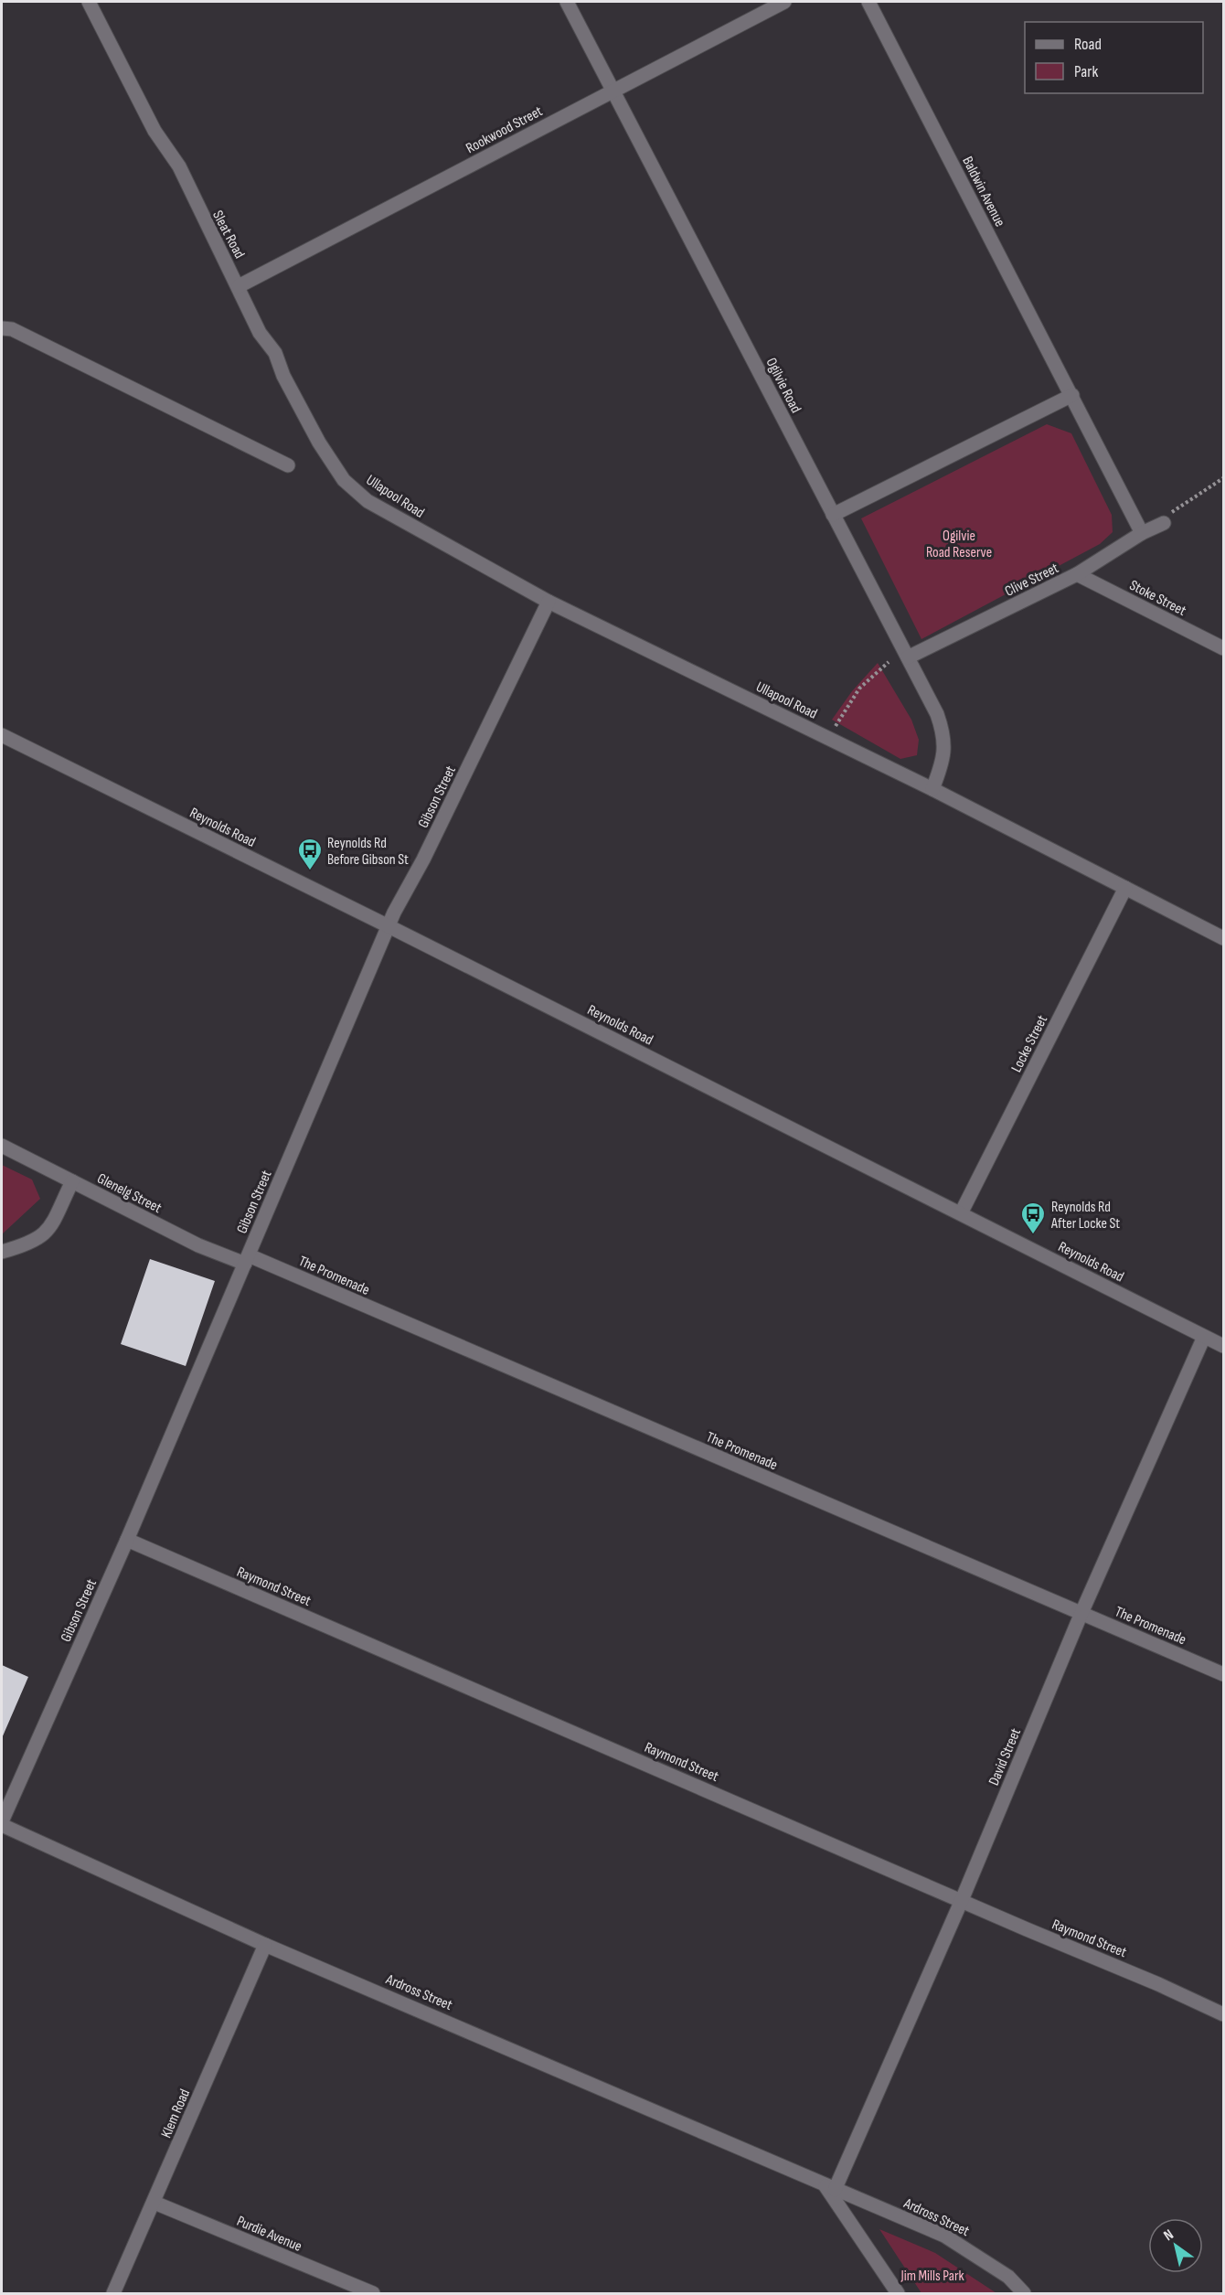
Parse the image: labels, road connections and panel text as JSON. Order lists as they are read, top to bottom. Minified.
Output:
{"streets":{"street":["Rookwood Street","Baldwin Avenue","Sleat Road","Ogilvie Road","Ullapool Road","Clive Street","Stoke Street","Gibson Street","Reynolds Road","Locke Street","Glenelg Street","The Promenade","Raymond Street","David Street","Ardross Street","Klem Road","Purdie Avenue"]},"crossings":[["Rookwood Street","Sleat Road"],["Rookwood Street","Ogilvie Road"],["Baldwin Avenue","Clive Street"],["Sleat Road","Ullapool Road"],["Ogilvie Road","Ullapool Road"],["Ogilvie Road","Clive Street"],["Ullapool Road","Gibson Street"],["Ullapool Road","Locke Street"],["Clive Street","Stoke Street"],["Gibson Street","Reynolds Road"],["Gibson Street","Glenelg Street"],["Gibson Street","The Promenade"],["Gibson Street","Raymond Street"],["Gibson Street","Ardross Street"],["Reynolds Road","Locke Street"],["Reynolds Road","David Street"],["Glenelg Street","The Promenade"],["The Promenade","David Street"],["Raymond Street","David Street"],["David Street","Ardross Street"],["Ardross Street","Klem Road"],["Klem Road","Purdie Avenue"]],"parks":["Ogilvie Road Reserve","Jim Mills Park"],"places":{"bus stop":["Reynolds Rd Before Gibson St","Reynolds Rd After Locke St"]},"legend":["Road","Park"],"north":"top left"}
